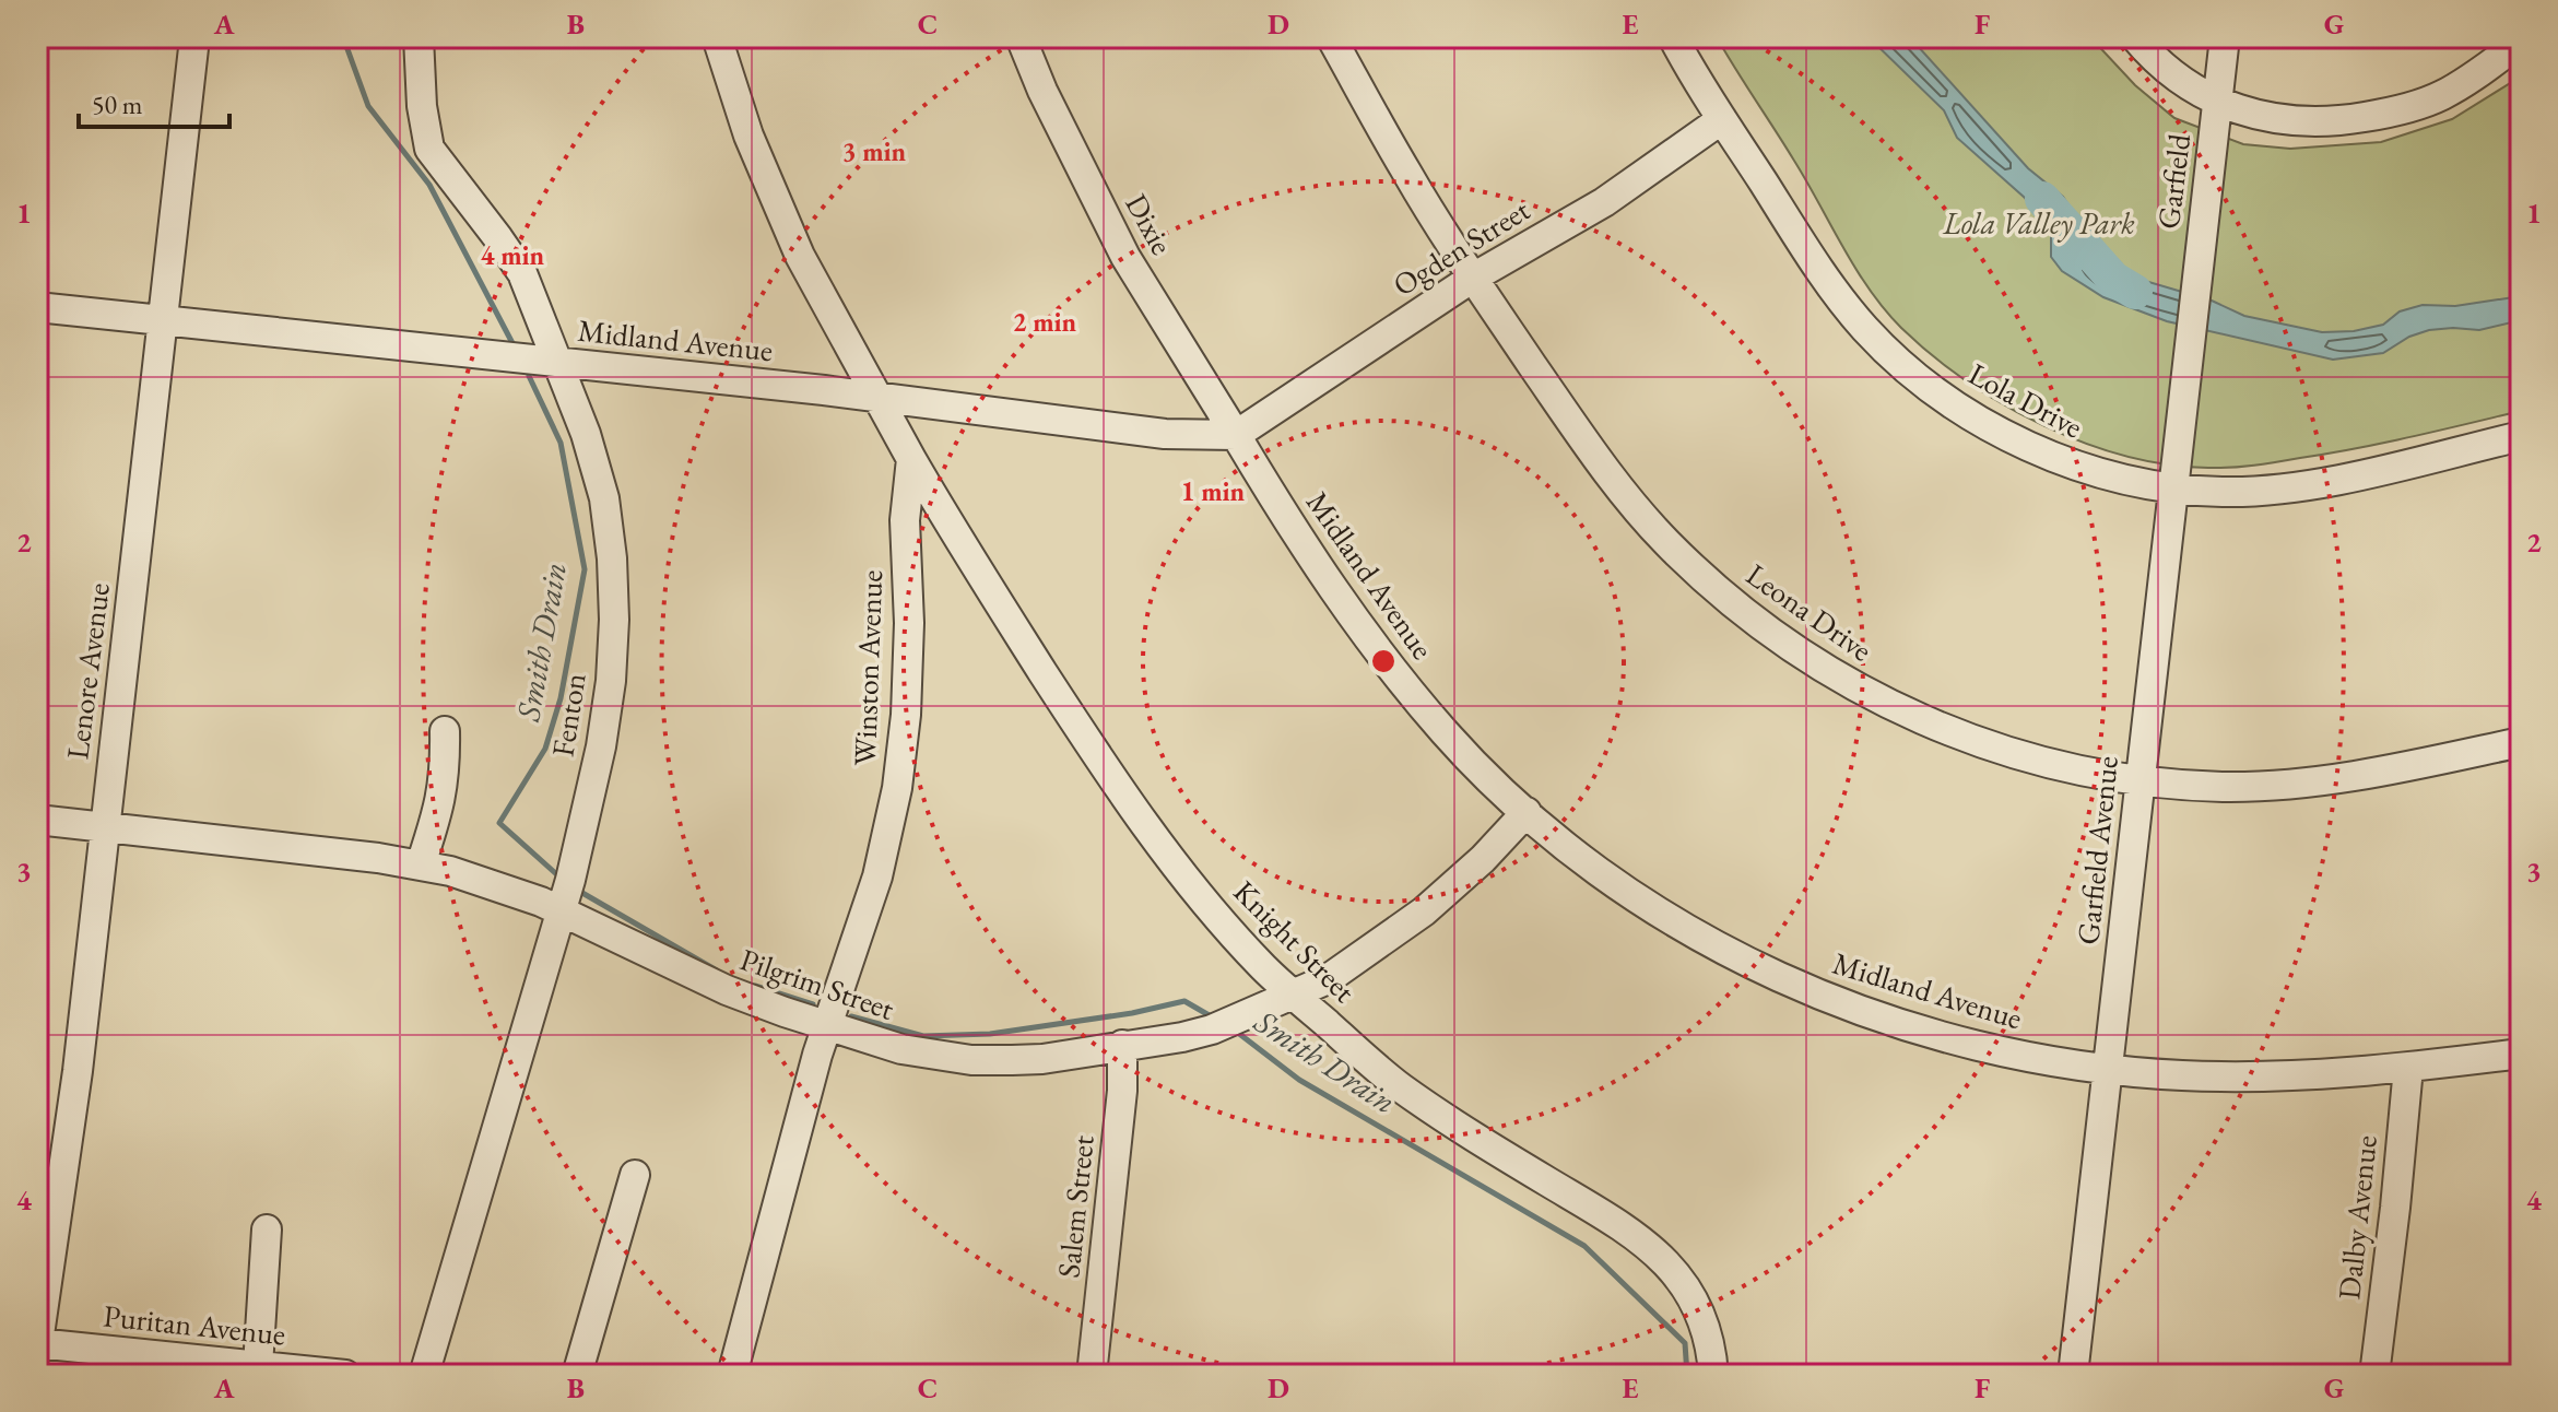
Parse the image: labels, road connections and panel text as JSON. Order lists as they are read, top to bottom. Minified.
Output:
{"streets":{"street":["Garfield","Dixie","Ogden Street","Midland Avenue","Lola Drive","Leona Drive","Winston Avenue","Lenore Avenue","Fenton","Garfield Avenue","Knight Street","Pilgrim Street","Salem Street","Dalby Avenue","Puritan Avenue"]},"crossings":[["Garfield","Garfield Avenue"],["Dixie","Ogden Street"],["Dixie","Midland Avenue"],["Ogden Street","Midland Avenue"],["Ogden Street","Lola Drive"],["Ogden Street","Leona Drive"],["Midland Avenue","Lenore Avenue"],["Midland Avenue","Fenton"],["Midland Avenue","Garfield Avenue"],["Midland Avenue","Pilgrim Street"],["Midland Avenue","Dalby Avenue"],["Lola Drive","Garfield Avenue"],["Leona Drive","Garfield Avenue"],["Winston Avenue","Knight Street"],["Winston Avenue","Pilgrim Street"],["Lenore Avenue","Pilgrim Street"],["Lenore Avenue","Puritan Avenue"],["Fenton","Pilgrim Street"],["Knight Street","Pilgrim Street"],["Pilgrim Street","Salem Street"]],"water":["Smith Drain"],"parks":["Lola Valley Park"],"scale_bar":"50 m","grid":{"columns":["A","B","C","D","E","F","G"],"rows":["1","2","3","4"]},"rings":["3 min","4 min","2 min","1 min"]}
